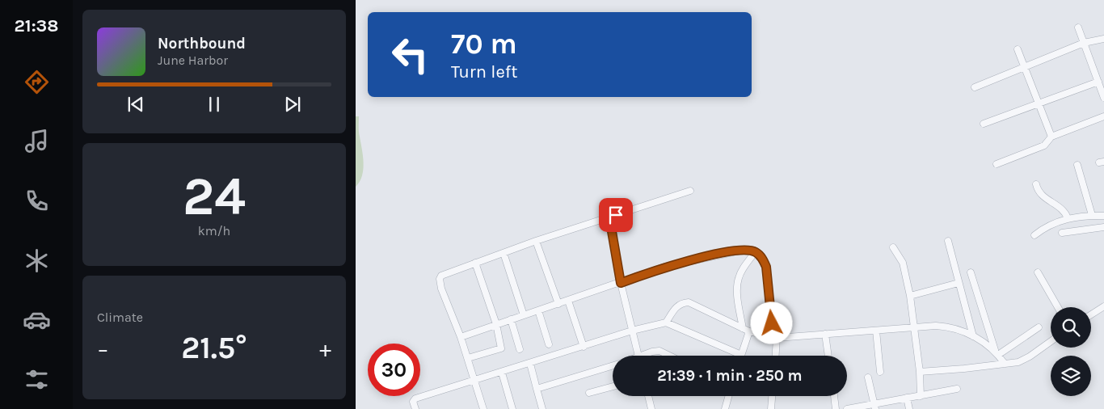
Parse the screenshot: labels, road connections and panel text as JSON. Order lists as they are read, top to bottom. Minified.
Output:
{"page":{"tabs":"21:38","turn":["70 m","Turn left"],"song":["Northbound","June Harbor"],"tile":[["24","km/h"],"Climate"],"heat":["−","21.5°","+"],"limit":"30","trip":"21:39 · 1 min · 250 m"}}
